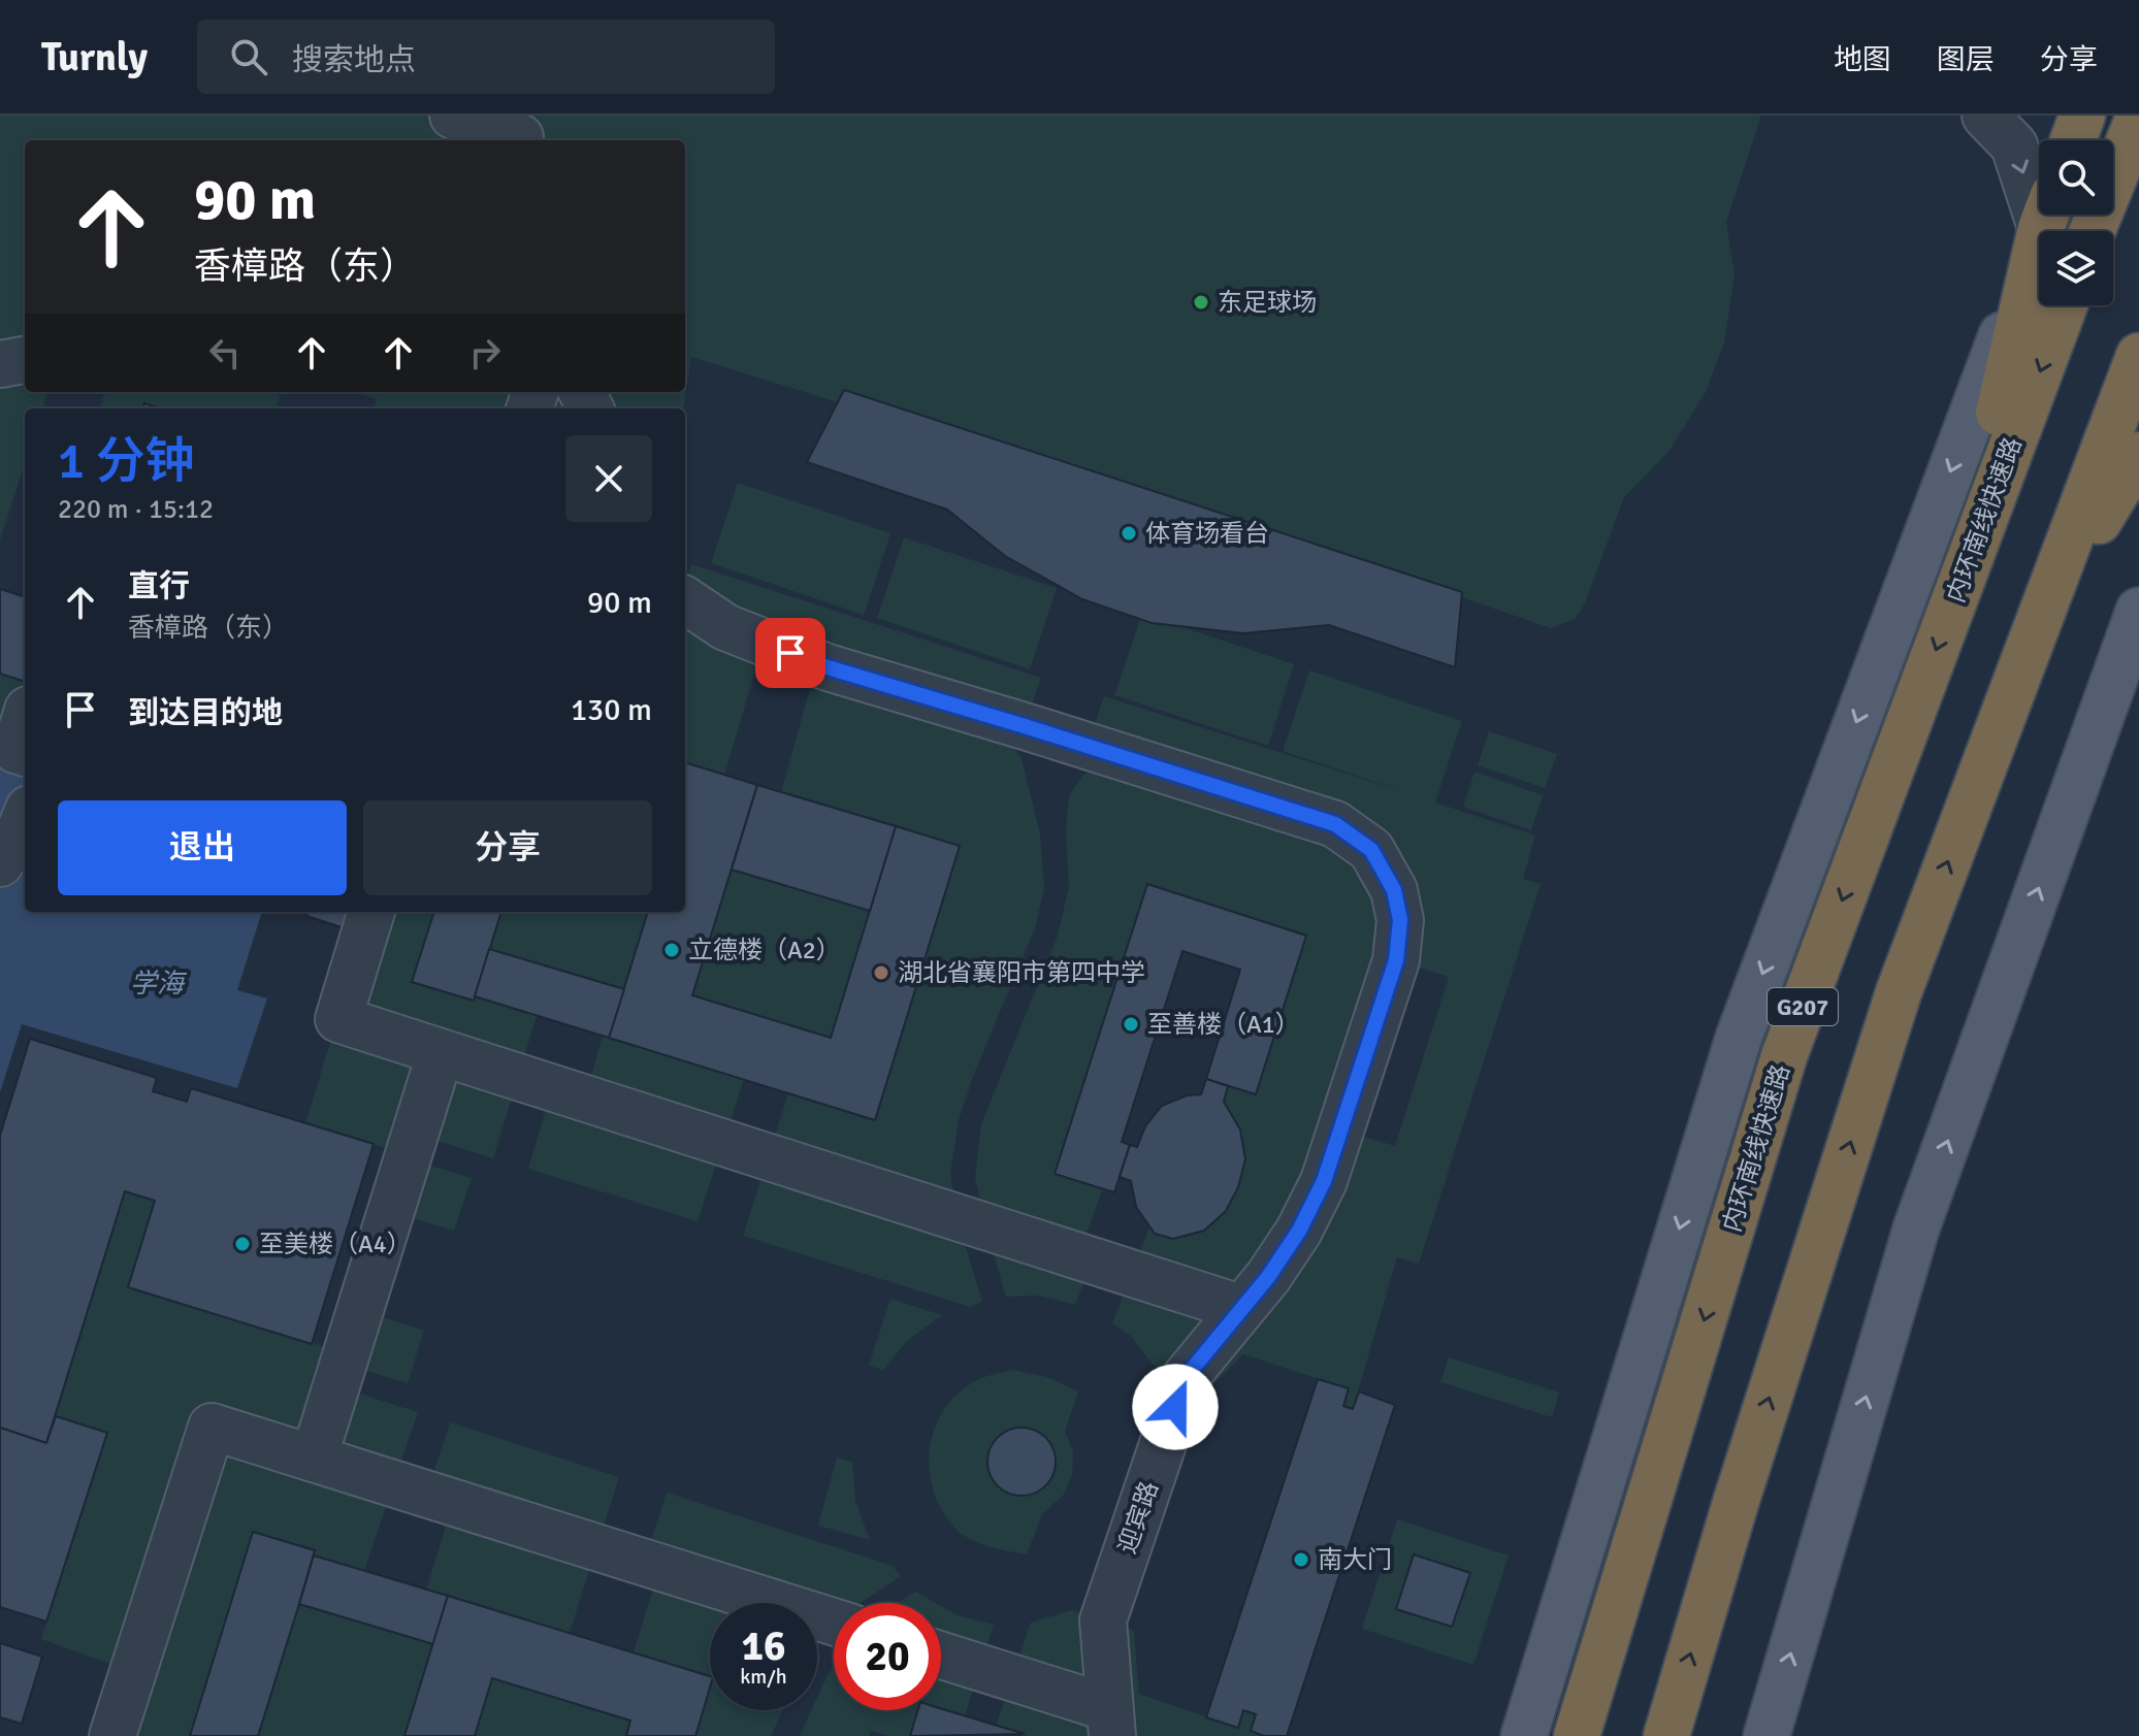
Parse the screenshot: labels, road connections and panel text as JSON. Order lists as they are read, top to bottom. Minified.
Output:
{"streets":{"highway":["内环南线快速路","G207"],"street":["迎宾路"]},"water":["学海"],"places":["东足球场","体育场看台","立德楼（A2）","湖北省襄阳市第四中学","至善楼（A1）","至美楼（A4）","南大门"],"page":{"header":"Turnly","search":"搜索地点","nav":["地图","图层","分享"],"turn":["90 m","香樟路（东）"],"heading":["1 分钟","220 m · 15:12"],"list":[{"name":"直行","note":"香樟路（东）","value":"90 m"},{"name":"到达目的地","value":"130 m"}],"buttons":["退出","分享"],"speed":"16 km/h","limit":"20"}}
